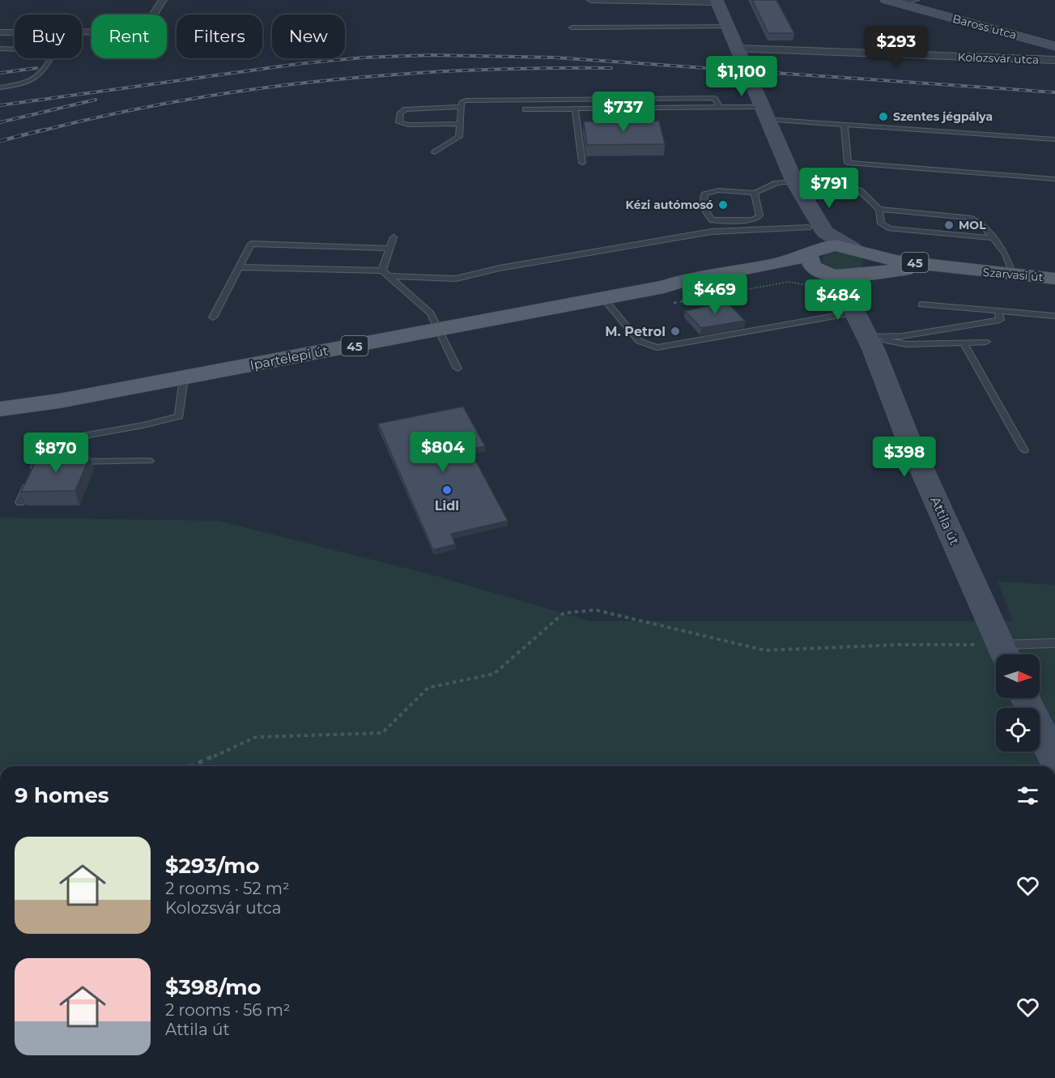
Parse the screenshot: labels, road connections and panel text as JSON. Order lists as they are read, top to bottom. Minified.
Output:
{"streets":{"main road":["Baross utca","45","Szarvasi út","Ipartelepi út","Attila út"],"street":["Kolozsvár utca"]},"crossings":[["45","Szarvasi út"],["45","Ipartelepi út"],["45","Attila út"]],"places":["Szentes jégpálya","Kézi autómosó","MOL","M. Petrol","Lidl"],"north":"right","page":{"chip":["Buy","Rent","Filters","New"],"price":["$293","$1,100","$737","$791","$469","$484","$804","$870","$398"],"heading":"9 homes","list":[{"name":"$293/mo","note":"2 rooms · 52 m² · Kolozsvár utca"},{"name":"$398/mo","note":"2 rooms · 56 m² · Attila út"}]}}
